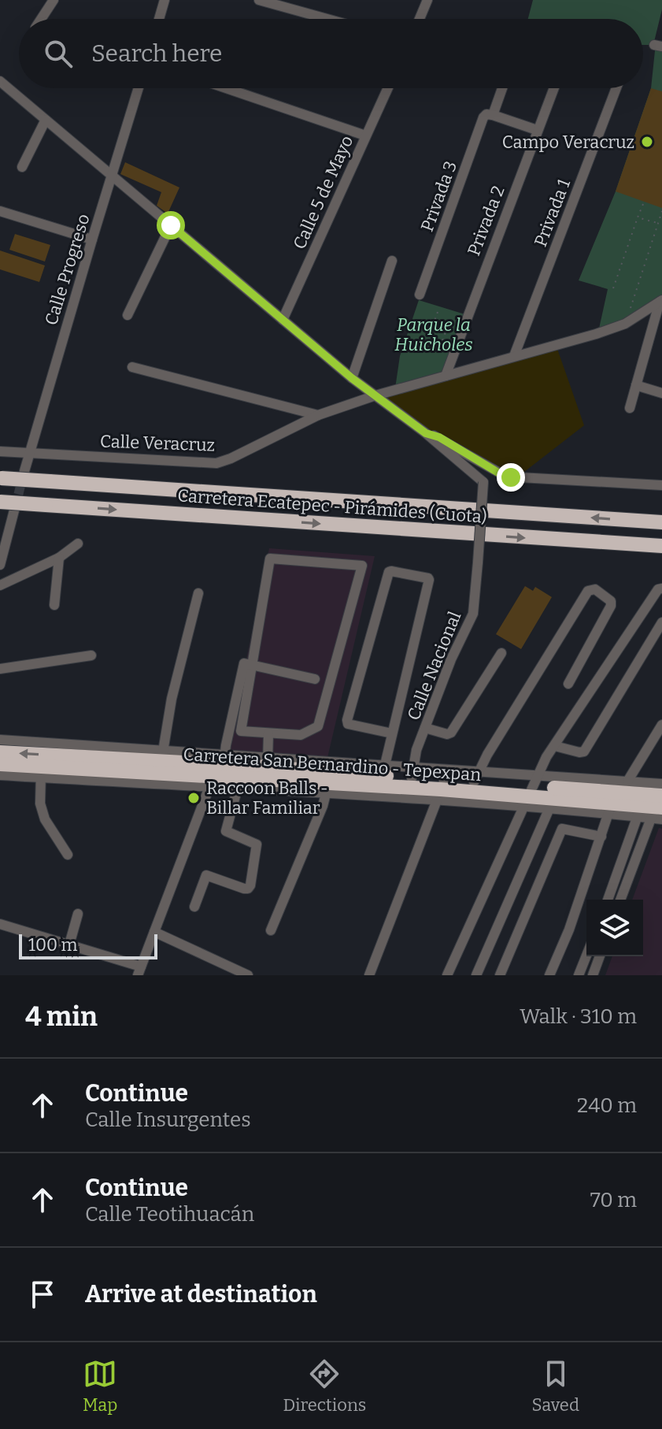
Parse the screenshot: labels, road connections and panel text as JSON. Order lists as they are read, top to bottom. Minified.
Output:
{"streets":{"highway":["Carretera Ecatepec - Pirámides (Cuota)","Carretera San Bernardino - Tepexpan"],"street":["Calle 5 de Mayo","Privada 3","Privada 1","Privada 2","Calle Progreso","Calle Veracruz","Calle Nacional"]},"crossings":[["Privada 1","Calle Veracruz"],["Privada 2","Calle Veracruz"],["Calle Progreso","Calle Veracruz"],["Calle Nacional","Carretera San Bernardino - Tepexpan"]],"parks":["Parque la Huicholes"],"places":["Campo Veracruz","Raccoon Balls - Billar Familiar"],"scale_bar":"100 m","page":{"search":"Search here","scale":"100 m","heading":["4 min","Walk · 310 m"],"list":[["Continue","Calle Insurgentes","240 m"],["Continue","Calle Teotihuacán","70 m"],"Arrive at destination"],"nav":["Map","Directions","Saved"]}}
